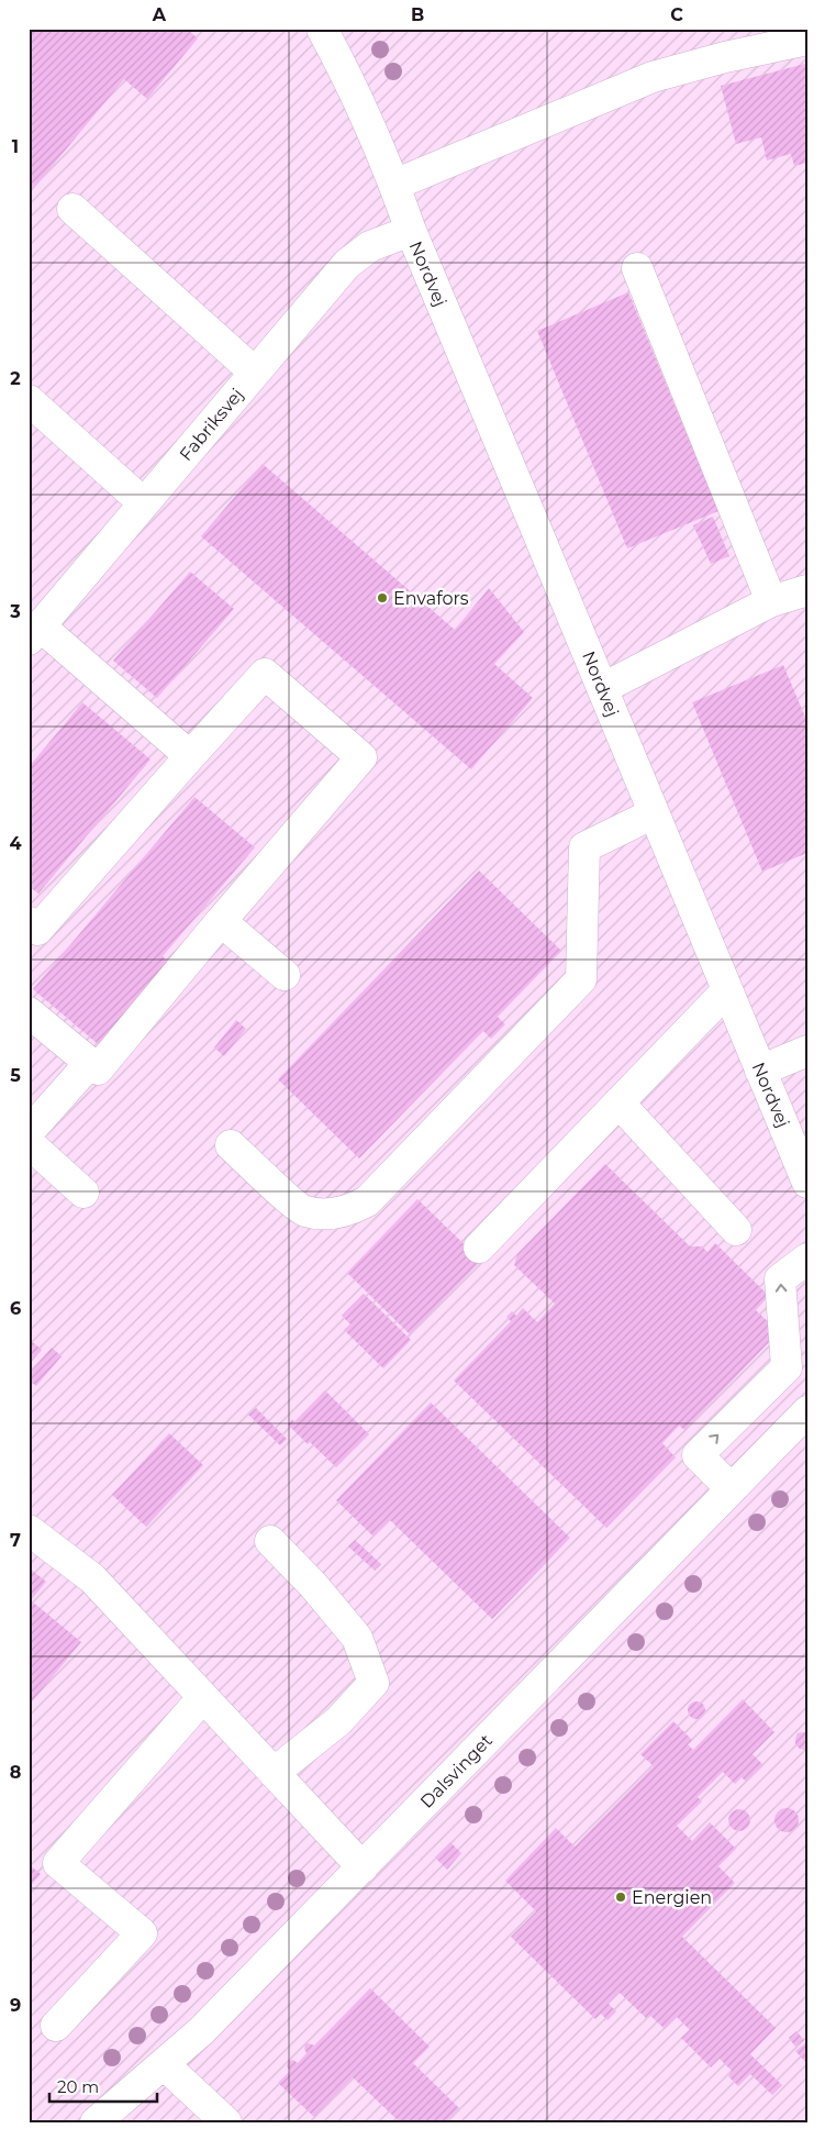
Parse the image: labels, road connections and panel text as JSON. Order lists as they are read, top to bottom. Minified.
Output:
{"streets":{"street":["Nordvej","Fabriksvej","Dalsvinget"]},"crossings":[["Nordvej","Fabriksvej"]],"places":["Envafors","Energien"],"scale_bar":"20 m","grid":{"columns":["A","B","C"],"rows":["1","2","3","4","5","6","7","8","9"]}}
